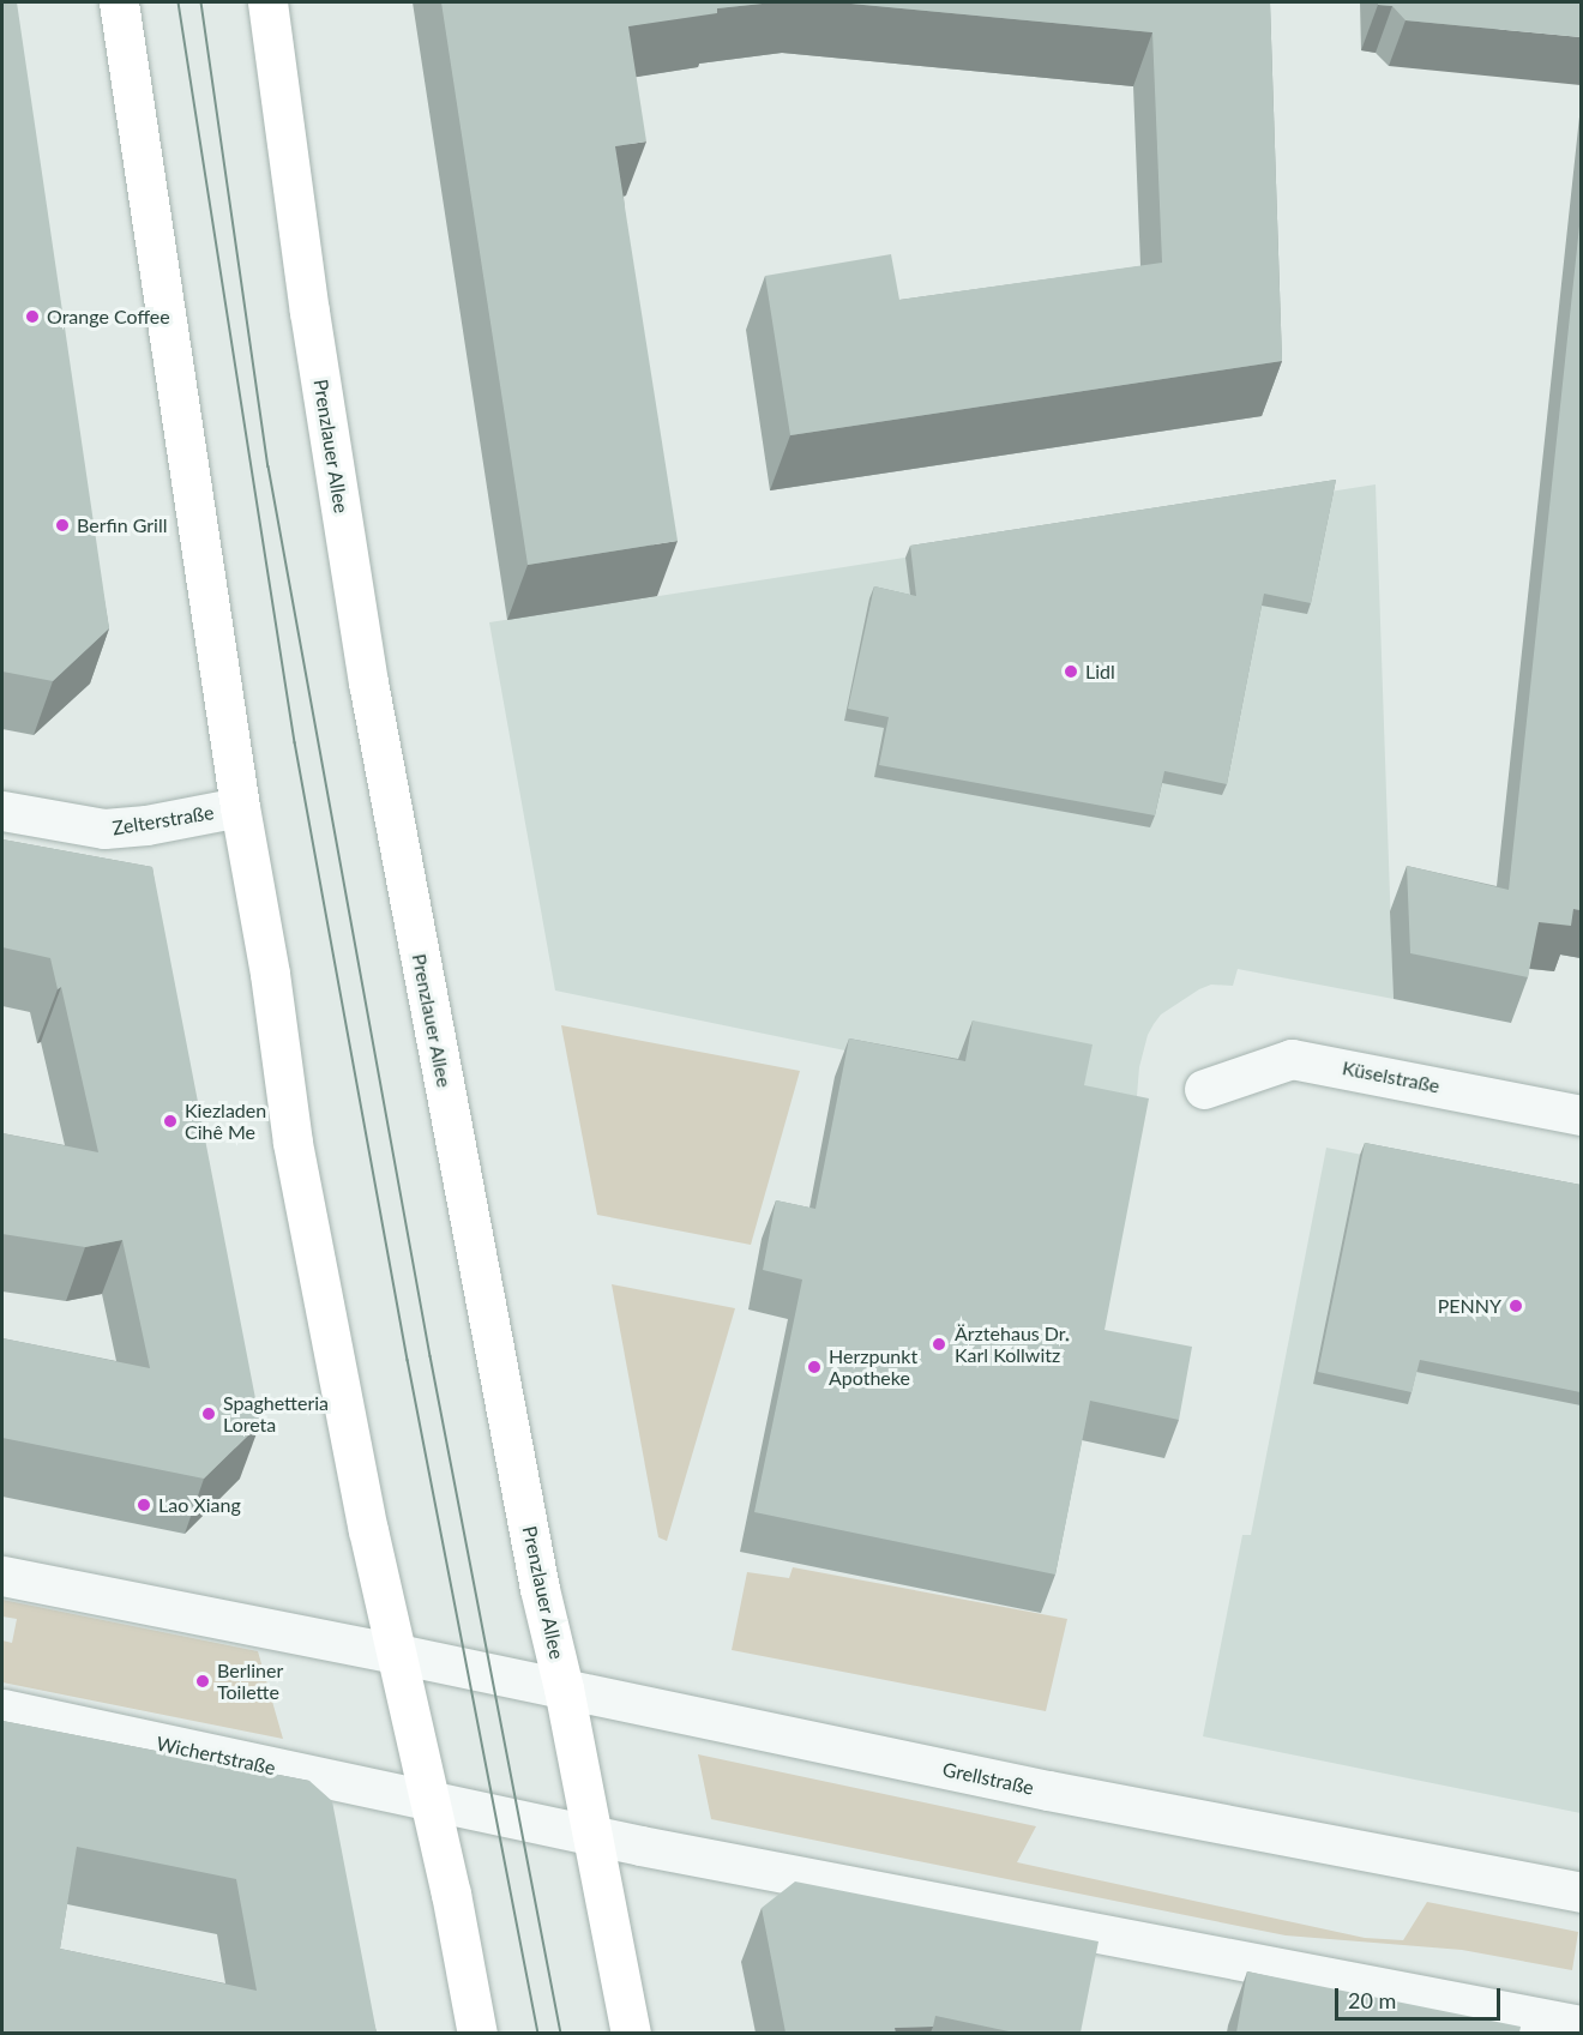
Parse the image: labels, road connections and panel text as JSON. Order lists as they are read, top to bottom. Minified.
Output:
{"streets":{"main road":["Prenzlauer Allee"],"street":["Zelterstraße","Küselstraße","Wichertstraße","Grellstraße"]},"crossings":[["Prenzlauer Allee","Grellstraße"]],"places":["Orange Coffee","Berfin Grill","Lidl","Kiezladen Cihê Me","PENNY","Ärztehaus Dr. Karl Kollwitz","Herzpunkt Apotheke","Spaghetteria Loreta","Lao Xiang","Berliner Toilette"],"scale_bar":"20 m"}
